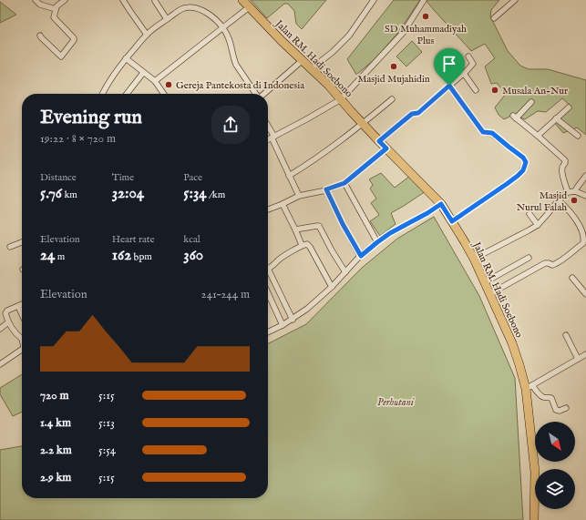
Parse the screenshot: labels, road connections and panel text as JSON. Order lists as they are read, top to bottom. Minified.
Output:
{"streets":{"main road":["Jalan RM. Hadi Soebono"]},"parks":["Perhutani"],"places":["SD Muhammadiyah Plus","Masjid Mujahidin","Gereja Pantekosta di Indonesia","Musala An-Nur","Masjid Nurul Falah"],"north":"bottom right","page":{"heading":["Evening run","19:22 · 8 × 720 m"],"stats":[["Distance","5.76 km"],["Time","32:04"],["Pace","5:34 /km"],["Elevation","24 m"],["Heart rate","162 bpm"],["kcal","360"]],"chart":["Elevation","241–244 m"],"list":[{"name":"720 m","note":"5:15"},{"name":"1.4 km","note":"5:13"},{"name":"2.2 km","note":"5:54"},{"name":"2.9 km","note":"5:15"}]}}
